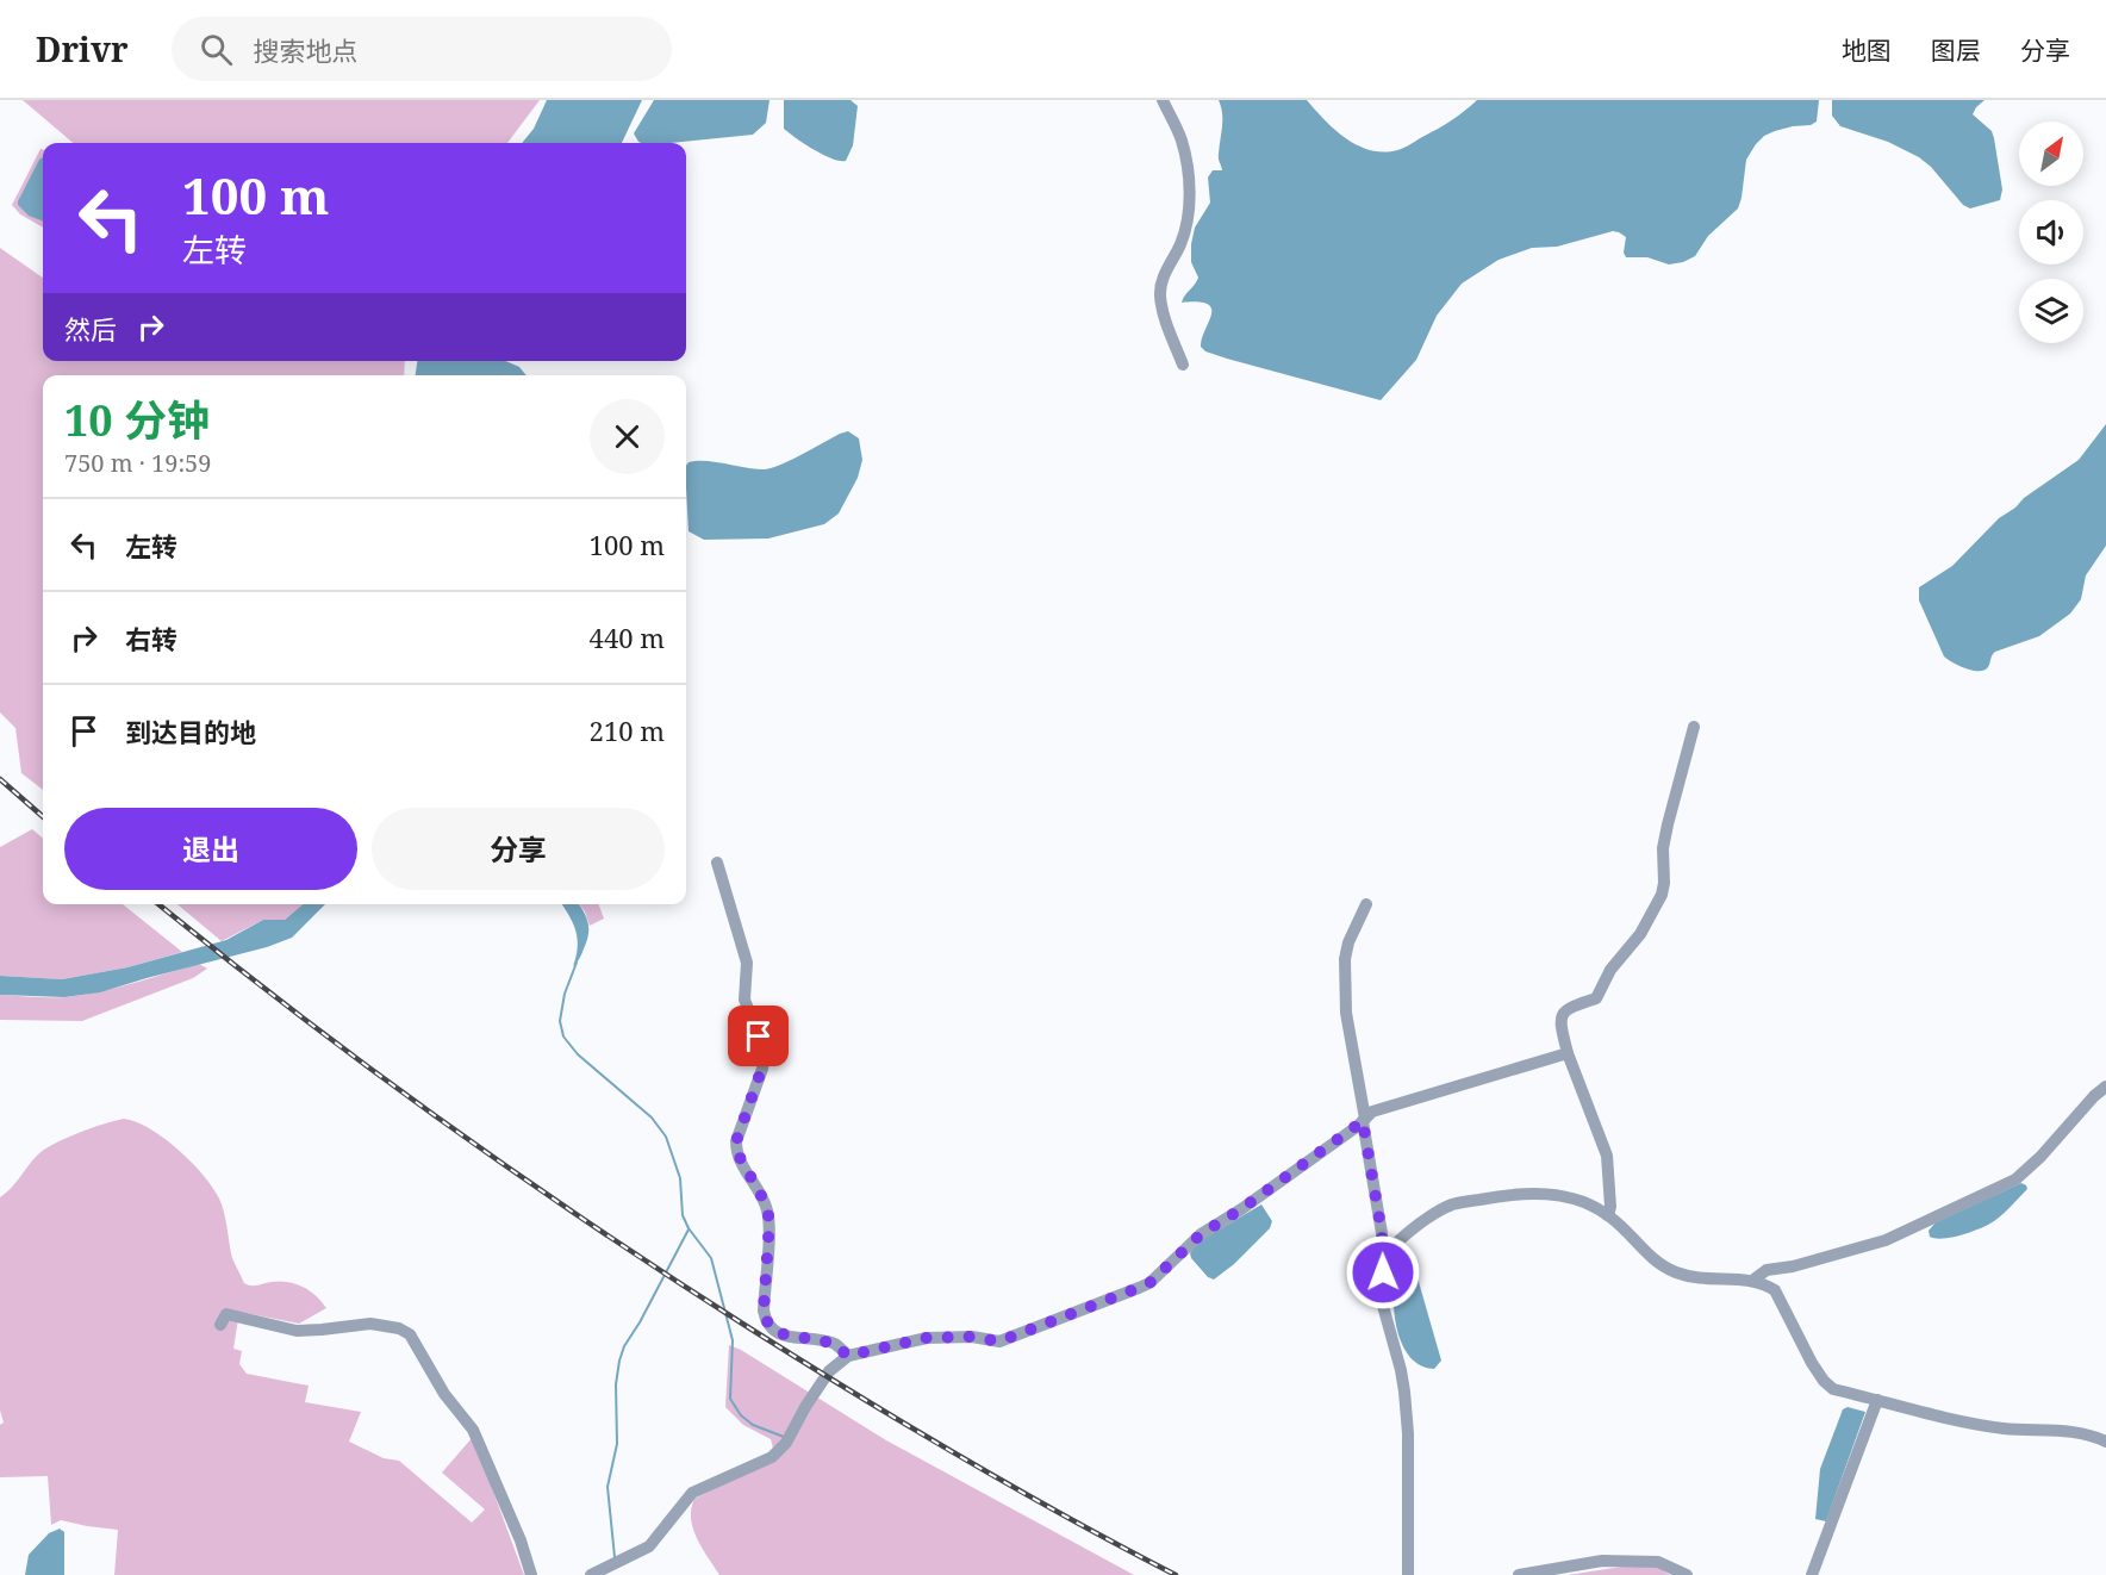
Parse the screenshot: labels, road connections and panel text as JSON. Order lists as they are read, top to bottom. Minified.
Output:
{"north":"top right","page":{"header":"Drivr","search":"搜索地点","nav":["地图","图层","分享"],"turn":["100 m","左转"],"then":"然后","heading":["10 分钟","750 m · 19:59"],"list":[{"name":"左转","value":"100 m"},{"name":"右转","value":"440 m"},{"name":"到达目的地","value":"210 m"}],"buttons":["退出","分享"]}}
